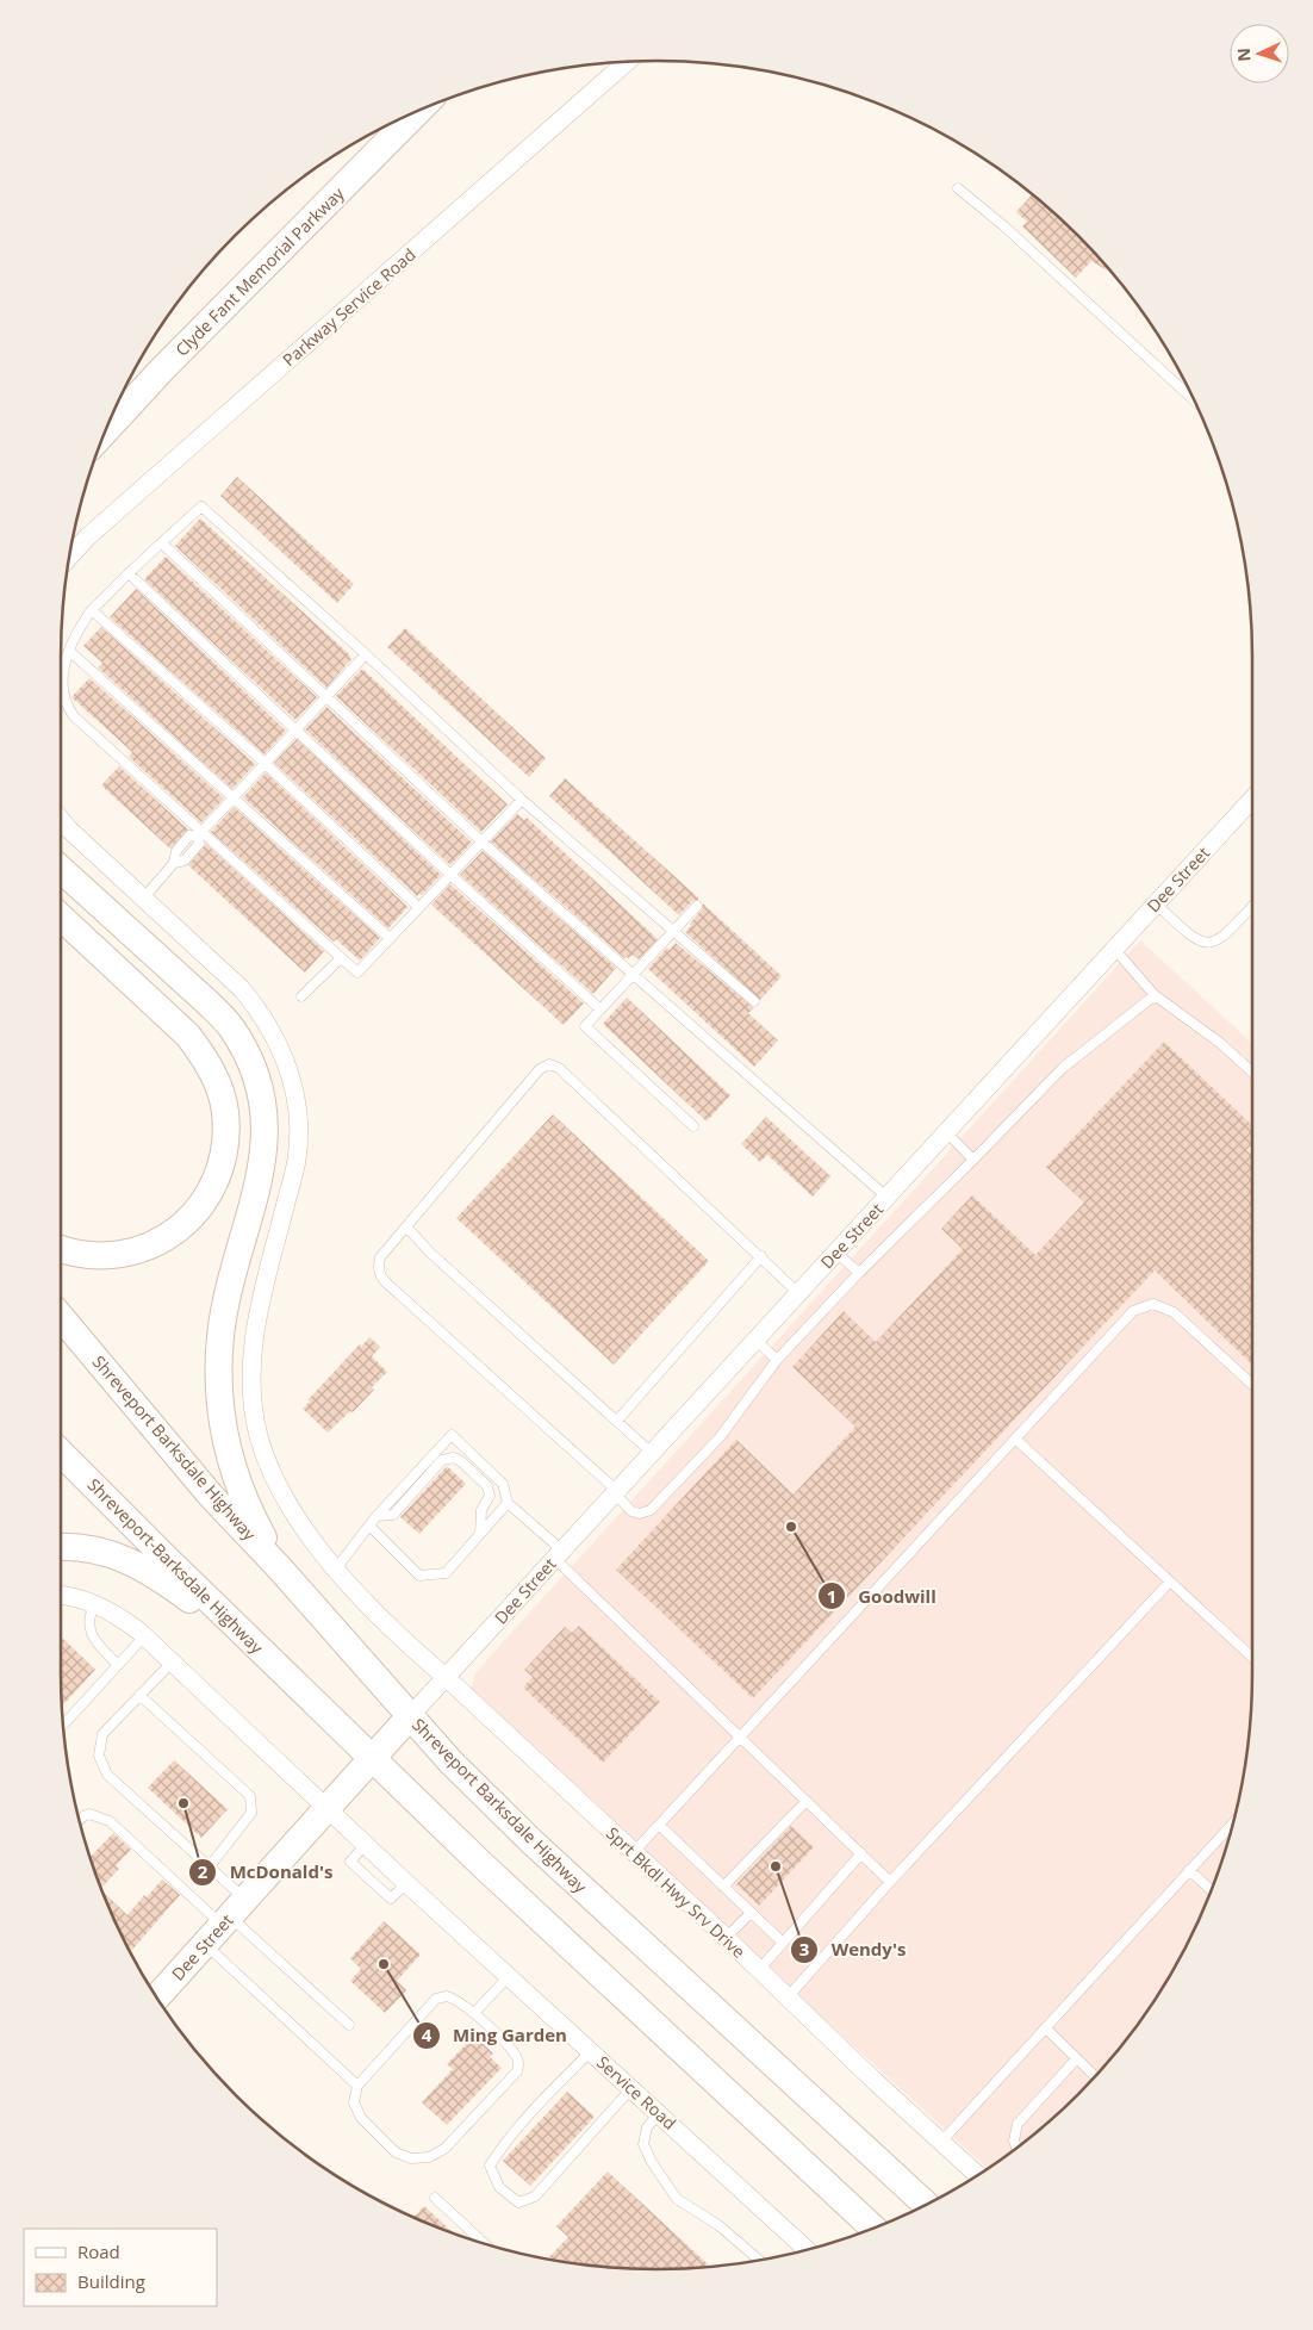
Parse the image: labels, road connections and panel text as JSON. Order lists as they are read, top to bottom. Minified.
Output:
{"streets":{"main road":["Clyde Fant Memorial Parkway","Dee Street","Shreveport Barksdale Highway","Shreveport-Barksdale Highway"],"street":["Parkway Service Road","Sprt Bkdl Hwy Srv Drive","Service Road"]},"crossings":[["Dee Street","Sprt Bkdl Hwy Srv Drive"],["Dee Street","Service Road"]],"places":["Goodwill","McDonald's","Wendy's","Ming Garden"],"legend":["Road","Building"],"north":"left"}
